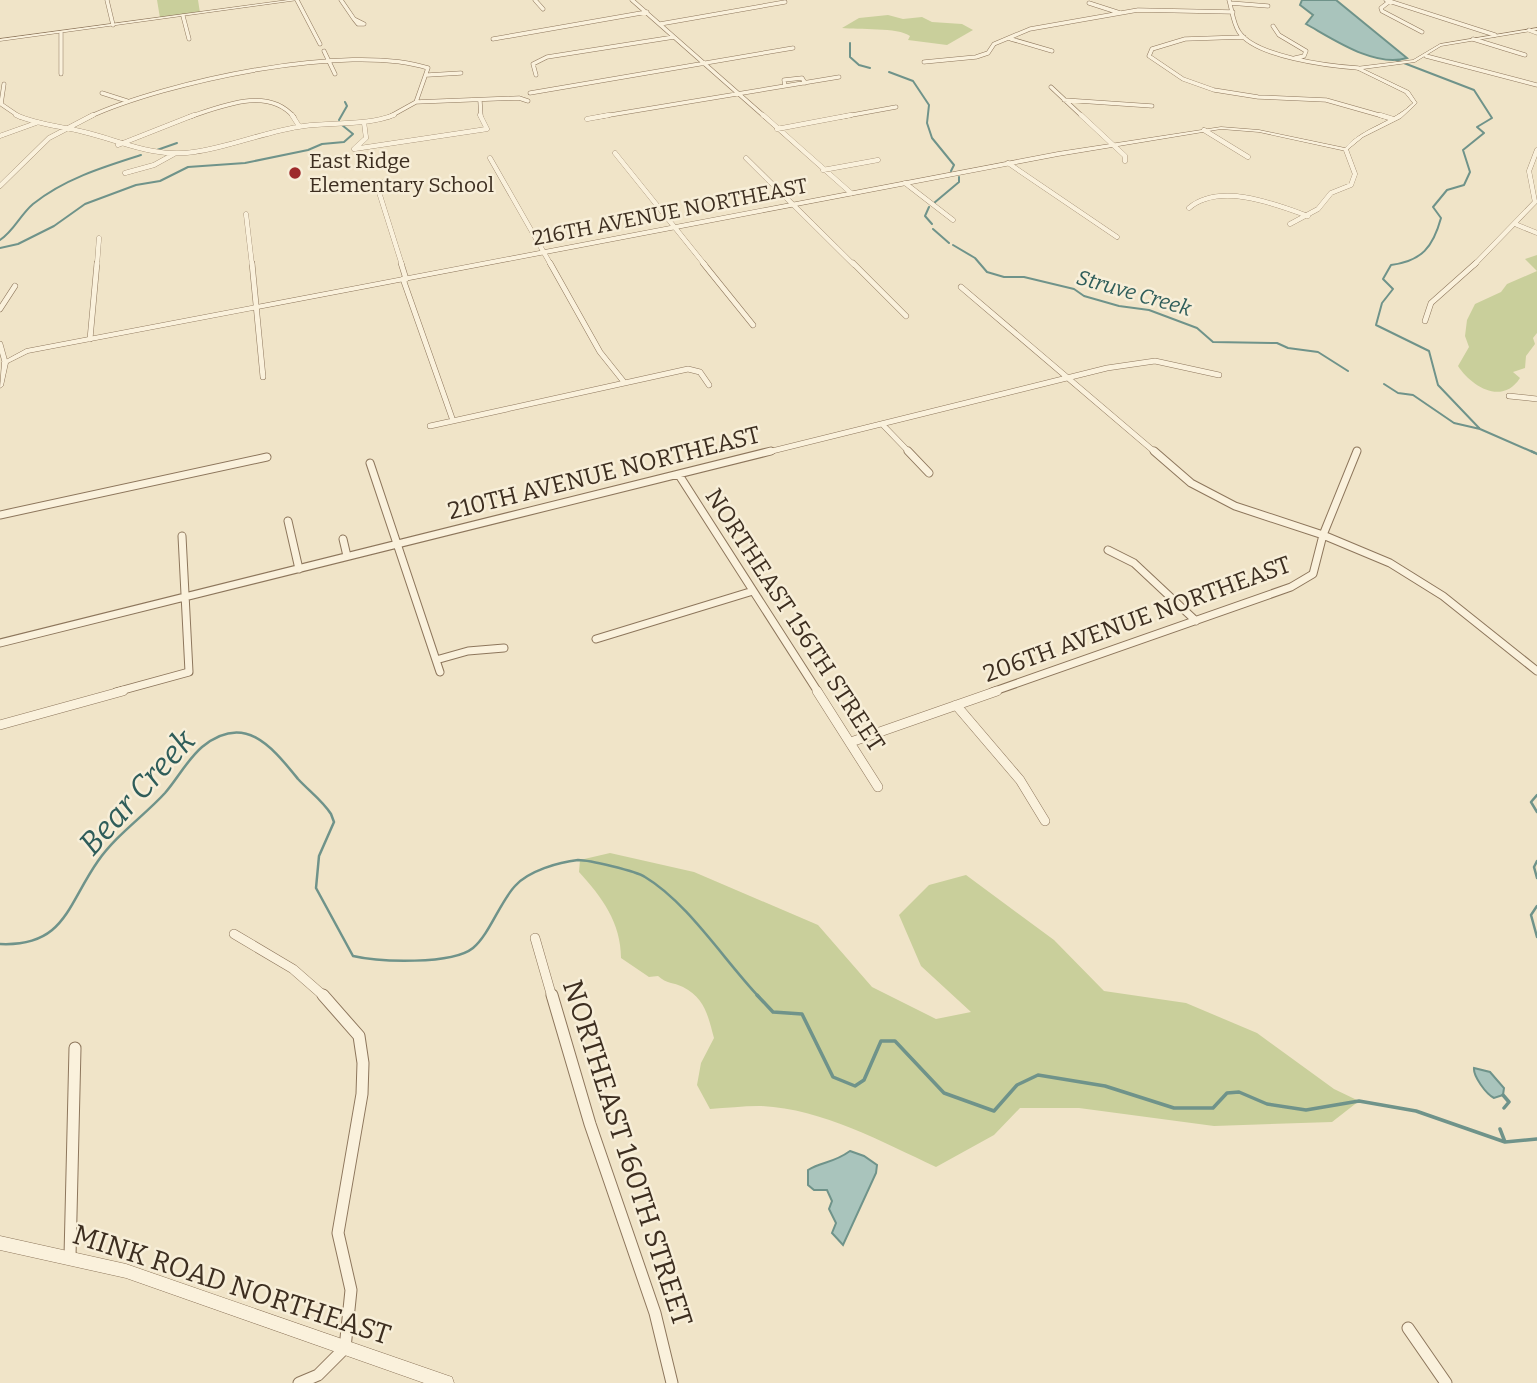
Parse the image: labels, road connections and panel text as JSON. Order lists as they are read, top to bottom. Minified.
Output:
{"streets":{"street":["216TH AVENUE NORTHEAST","210TH AVENUE NORTHEAST","206TH AVENUE NORTHEAST","NORTHEAST 156TH STREET","NORTHEAST 160TH STREET","MINK ROAD NORTHEAST"]},"crossings":[["210TH AVENUE NORTHEAST","NORTHEAST 156TH STREET"],["206TH AVENUE NORTHEAST","NORTHEAST 156TH STREET"]],"water":["Struve Creek","Bear Creek"],"places":["East Ridge Elementary School"]}
